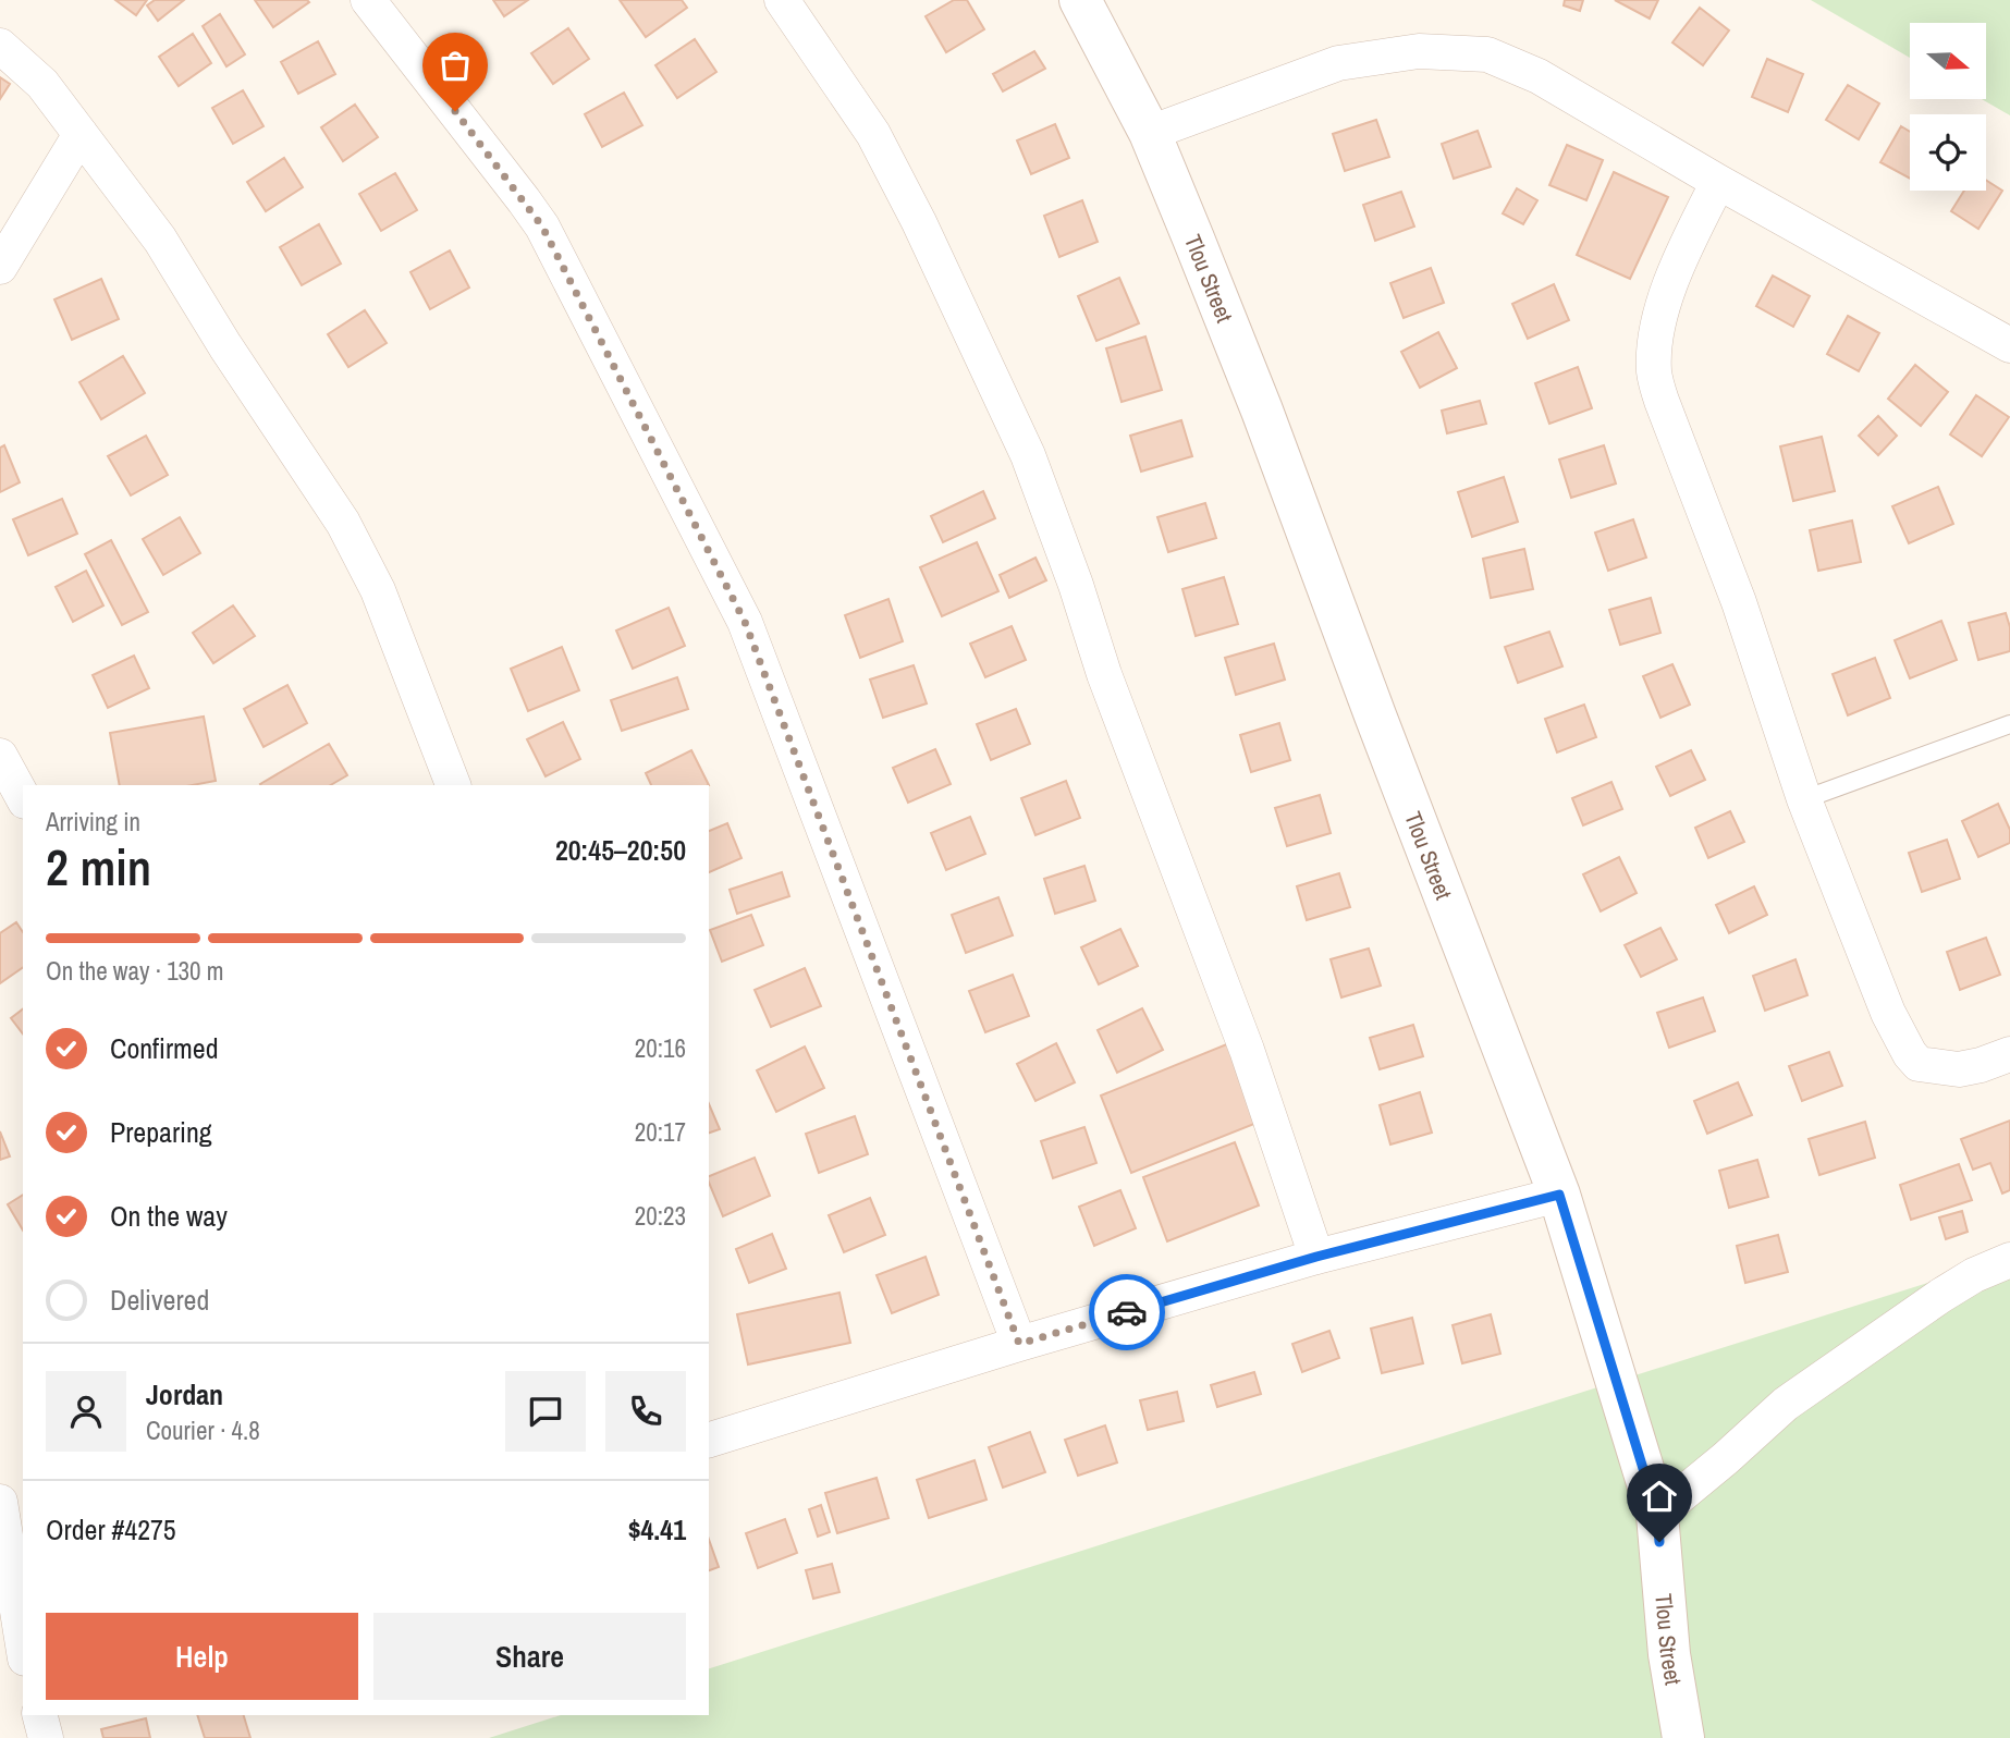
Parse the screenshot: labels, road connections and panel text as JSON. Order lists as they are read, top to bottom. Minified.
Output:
{"streets":{"street":["Tlou Street"]},"north":"right","page":{"heading":["2 min","Arriving in","20:45–20:50"],"panel":["Jordan","Courier · 4.8","Order #4275","$4.41"],"bar":"On the way · 130 m","list":[["Confirmed","20:16"],["Preparing","20:17"],["On the way","20:23"],"Delivered"],"buttons":["Help","Share"]}}
